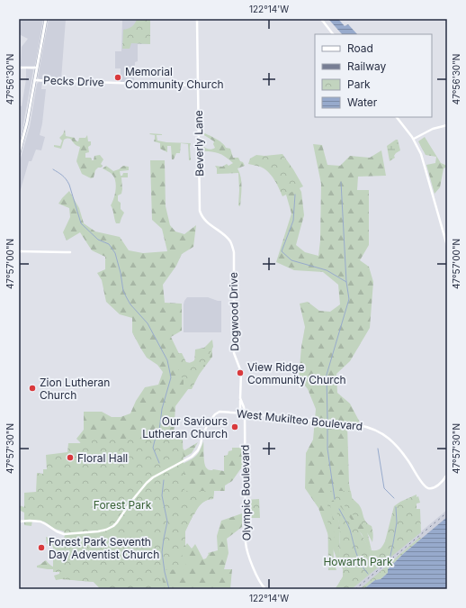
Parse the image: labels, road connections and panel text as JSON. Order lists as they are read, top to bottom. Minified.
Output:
{"streets":{"street":["Pecks Drive","Beverly Lane","Dogwood Drive","West Mukilteo Boulevard","Olympic Boulevard"]},"crossings":[["Pecks Drive","Beverly Lane"],["Beverly Lane","Dogwood Drive"],["Dogwood Drive","West Mukilteo Boulevard"],["Dogwood Drive","Olympic Boulevard"],["West Mukilteo Boulevard","Olympic Boulevard"]],"parks":["Forest Park","Howarth Park"],"places":["Memorial Community Church","View Ridge Community Church","Zion Lutheran Church","Our Saviours Lutheran Church","Floral Hall","Forest Park Seventh Day Adventist Church"],"legend":["Road","Railway","Park","Water"],"coordinates":["122°14'W","47°56'30\"N","47°57'00\"N","47°57'30\"N"]}
